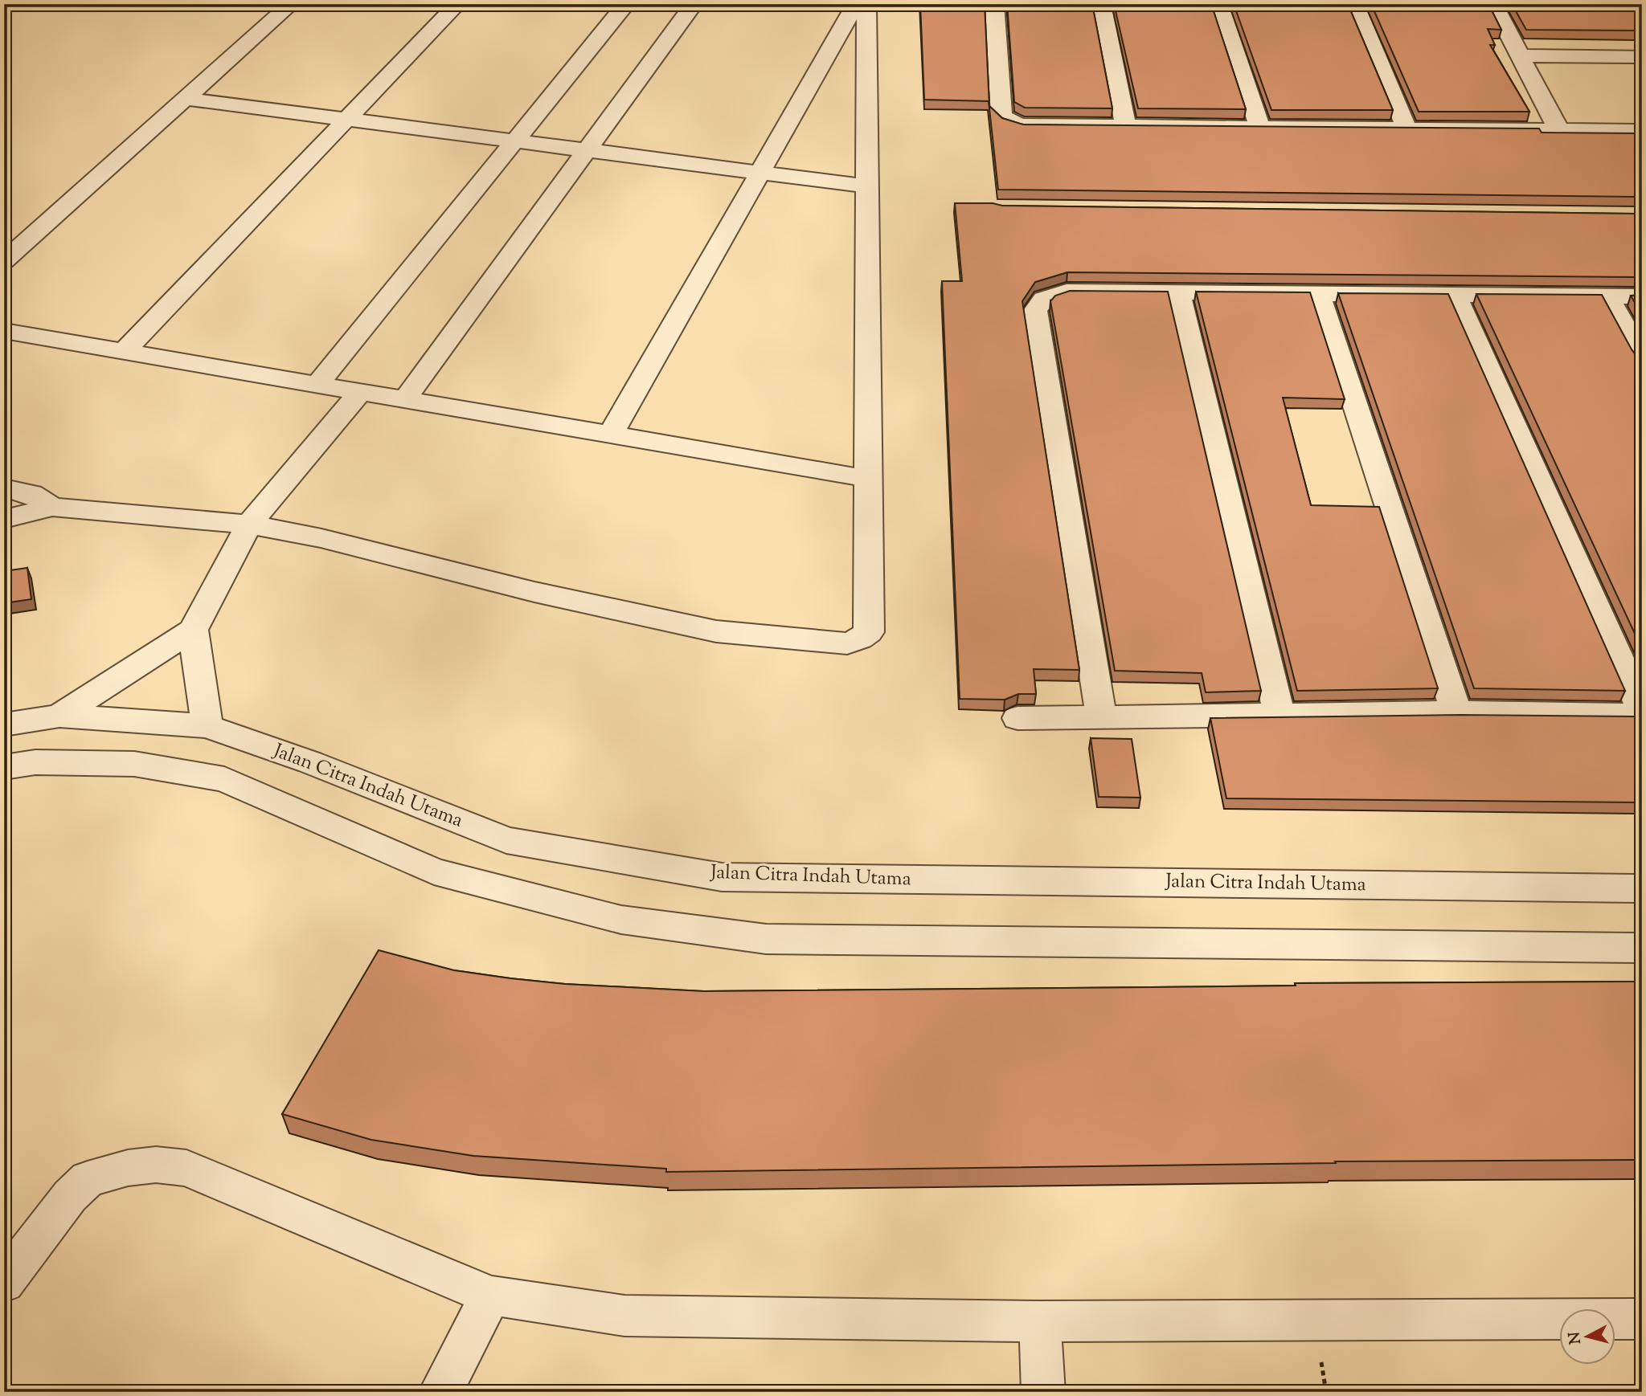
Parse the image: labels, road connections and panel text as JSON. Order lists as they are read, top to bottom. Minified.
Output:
{"streets":{"street":["Jalan Citra Indah Utama"]},"north":"left"}
